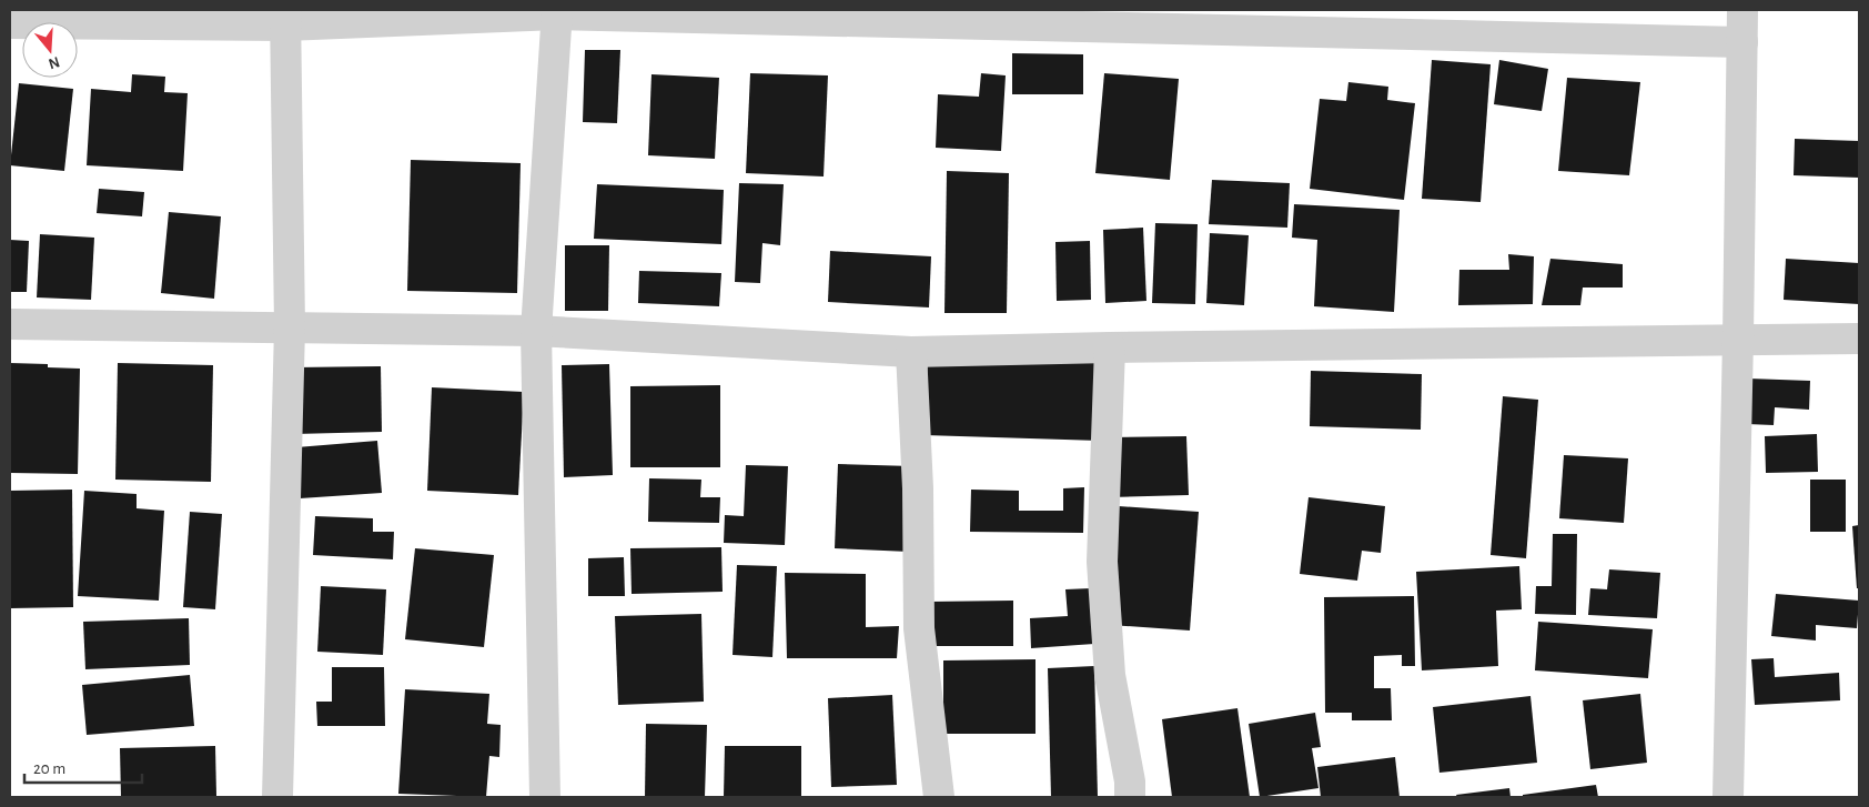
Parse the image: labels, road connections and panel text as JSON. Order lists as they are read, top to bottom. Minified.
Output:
{"scale_bar":"20 m","north":"bottom"}
